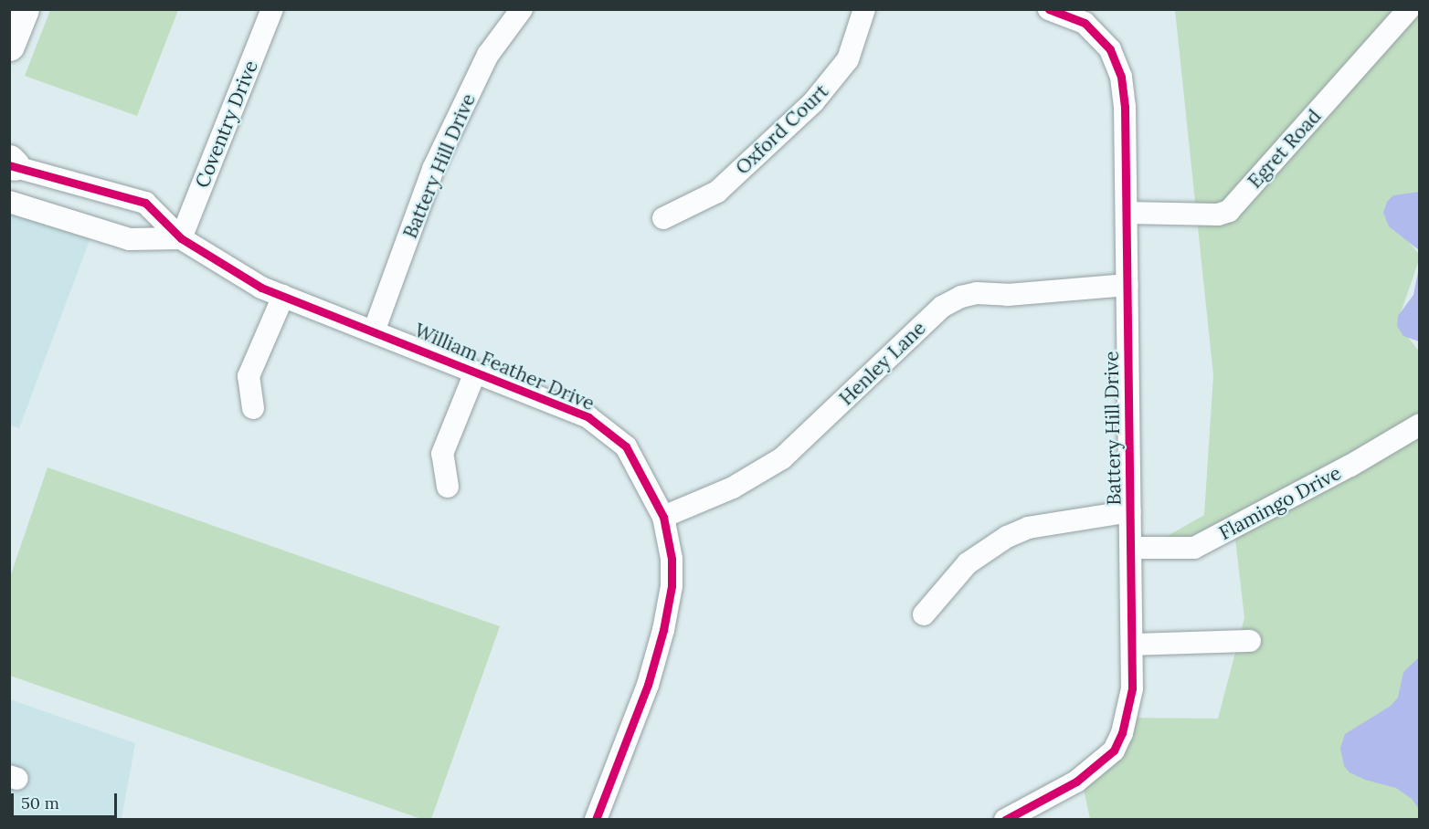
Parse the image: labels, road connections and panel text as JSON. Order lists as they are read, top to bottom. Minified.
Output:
{"streets":{"street":["Coventry Drive","Oxford Court","Egret Road","Battery Hill Drive","Henley Lane","William Feather Drive","Flamingo Drive"]},"crossings":[["Coventry Drive","William Feather Drive"],["Egret Road","Battery Hill Drive"],["Battery Hill Drive","Henley Lane"],["Battery Hill Drive","William Feather Drive"],["Battery Hill Drive","Flamingo Drive"],["Henley Lane","William Feather Drive"]],"scale_bar":"50 m"}
